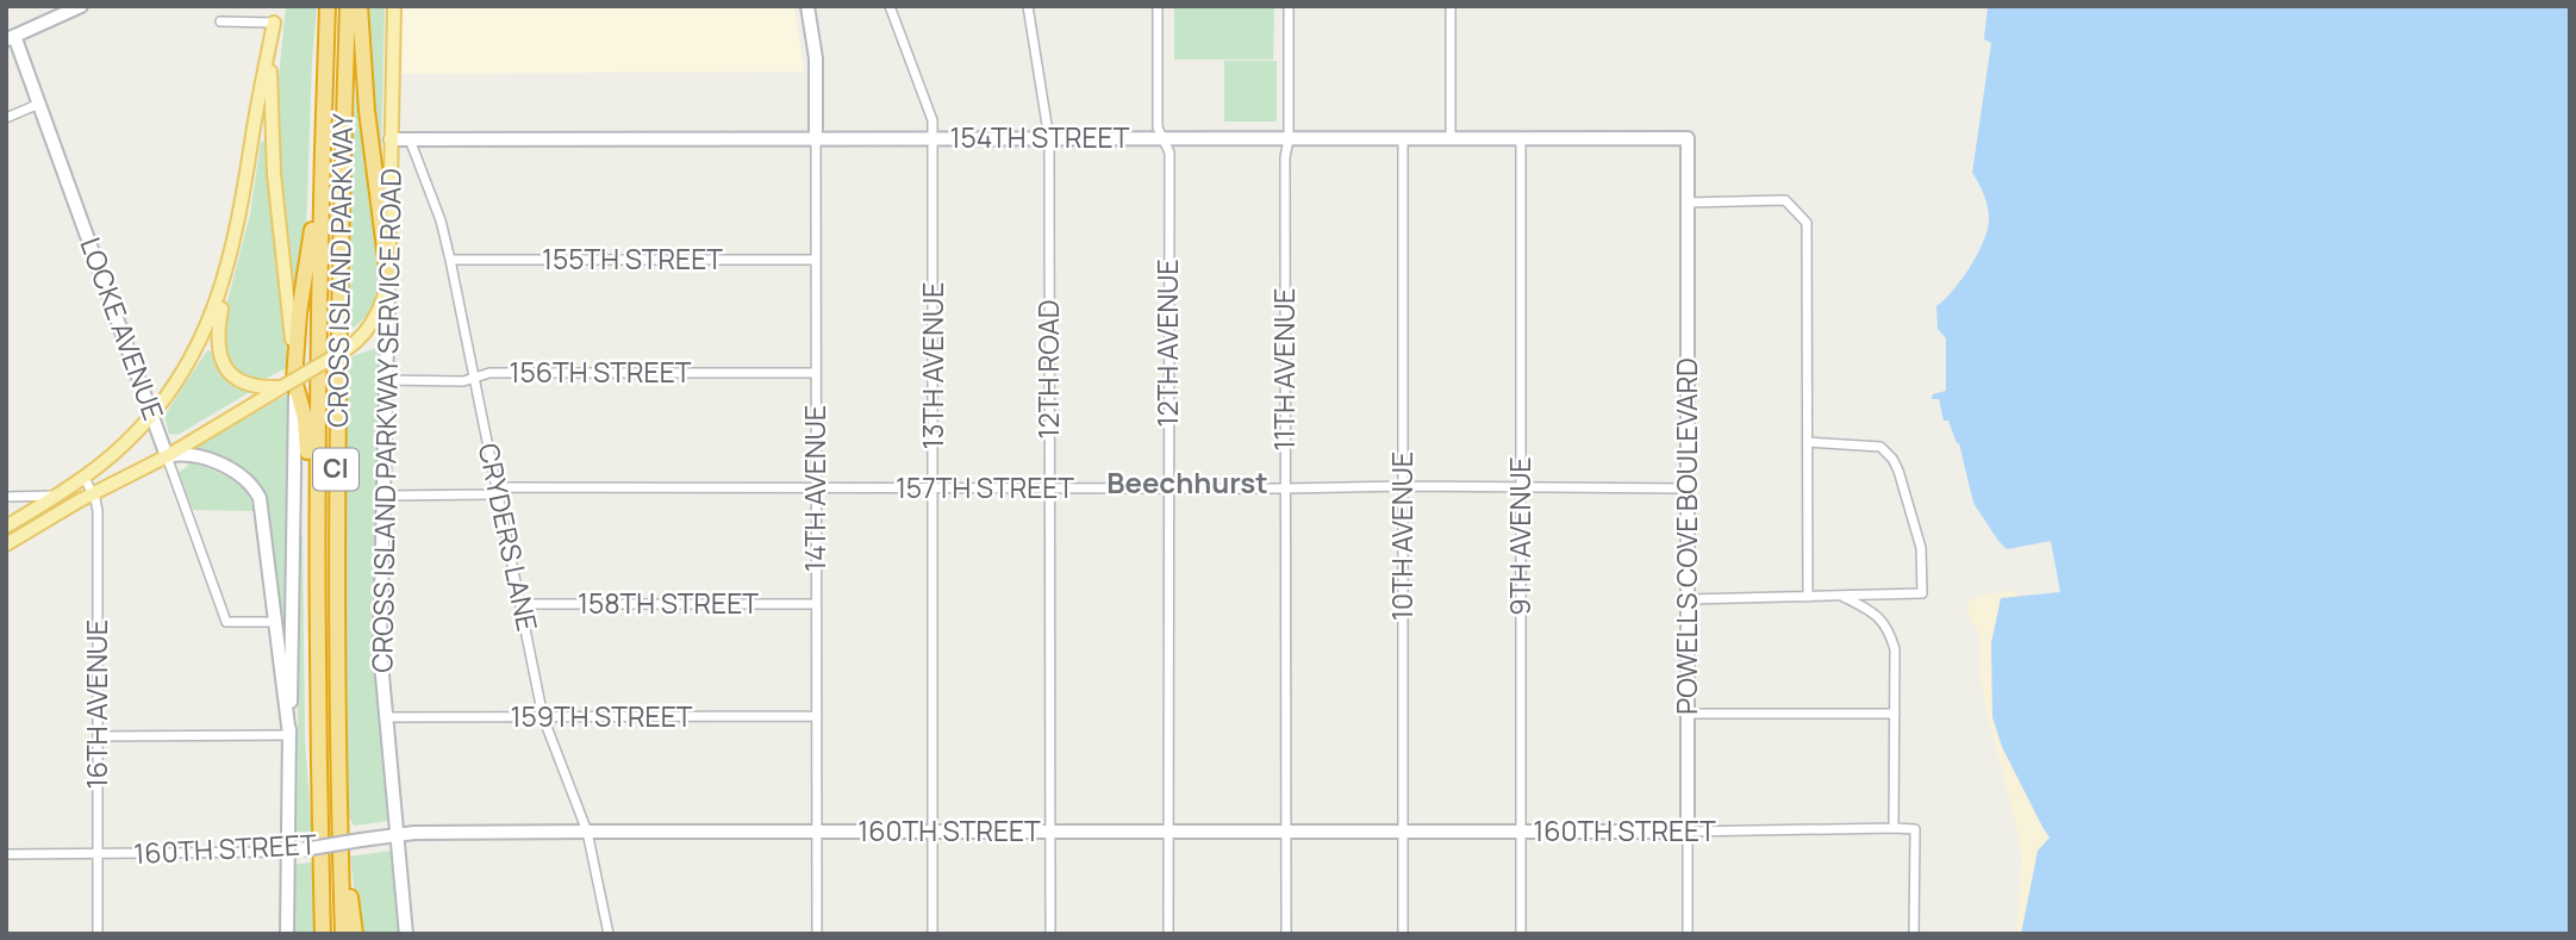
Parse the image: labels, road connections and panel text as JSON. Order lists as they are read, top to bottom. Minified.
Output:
{"streets":{"highway":["CROSS ISLAND PARKWAY","CI"],"main road":["CROSS ISLAND PARKWAY SERVICE ROAD"],"street":["154TH STREET","155TH STREET","LOCKE AVENUE","12TH AVENUE","13TH AVENUE","12TH ROAD","11TH AVENUE","156TH STREET","14TH AVENUE","157TH STREET","10TH AVENUE","9TH AVENUE","POWELLS COVE BOULEVARD","CRYDERS LANE","158TH STREET","16TH AVENUE","159TH STREET","160TH STREET"]},"crossings":[["154TH STREET","12TH AVENUE"],["154TH STREET","13TH AVENUE"],["154TH STREET","12TH ROAD"],["154TH STREET","11TH AVENUE"],["154TH STREET","CROSS ISLAND PARKWAY SERVICE ROAD"],["154TH STREET","14TH AVENUE"],["154TH STREET","10TH AVENUE"],["154TH STREET","9TH AVENUE"],["154TH STREET","POWELLS COVE BOULEVARD"],["154TH STREET","CRYDERS LANE"],["155TH STREET","14TH AVENUE"],["155TH STREET","CRYDERS LANE"],["12TH AVENUE","157TH STREET"],["12TH AVENUE","160TH STREET"],["13TH AVENUE","157TH STREET"],["13TH AVENUE","160TH STREET"],["12TH ROAD","157TH STREET"],["12TH ROAD","160TH STREET"],["11TH AVENUE","157TH STREET"],["11TH AVENUE","160TH STREET"],["156TH STREET","CROSS ISLAND PARKWAY SERVICE ROAD"],["156TH STREET","14TH AVENUE"],["156TH STREET","CRYDERS LANE"],["CROSS ISLAND PARKWAY SERVICE ROAD","157TH STREET"],["CROSS ISLAND PARKWAY SERVICE ROAD","159TH STREET"],["CROSS ISLAND PARKWAY SERVICE ROAD","160TH STREET"],["14TH AVENUE","157TH STREET"],["14TH AVENUE","158TH STREET"],["14TH AVENUE","159TH STREET"],["14TH AVENUE","160TH STREET"],["157TH STREET","10TH AVENUE"],["157TH STREET","9TH AVENUE"],["157TH STREET","POWELLS COVE BOULEVARD"],["157TH STREET","CRYDERS LANE"],["10TH AVENUE","160TH STREET"],["9TH AVENUE","160TH STREET"],["POWELLS COVE BOULEVARD","160TH STREET"],["CRYDERS LANE","158TH STREET"],["CRYDERS LANE","159TH STREET"],["CRYDERS LANE","160TH STREET"],["16TH AVENUE","160TH STREET"]],"districts":["Beechhurst"]}
